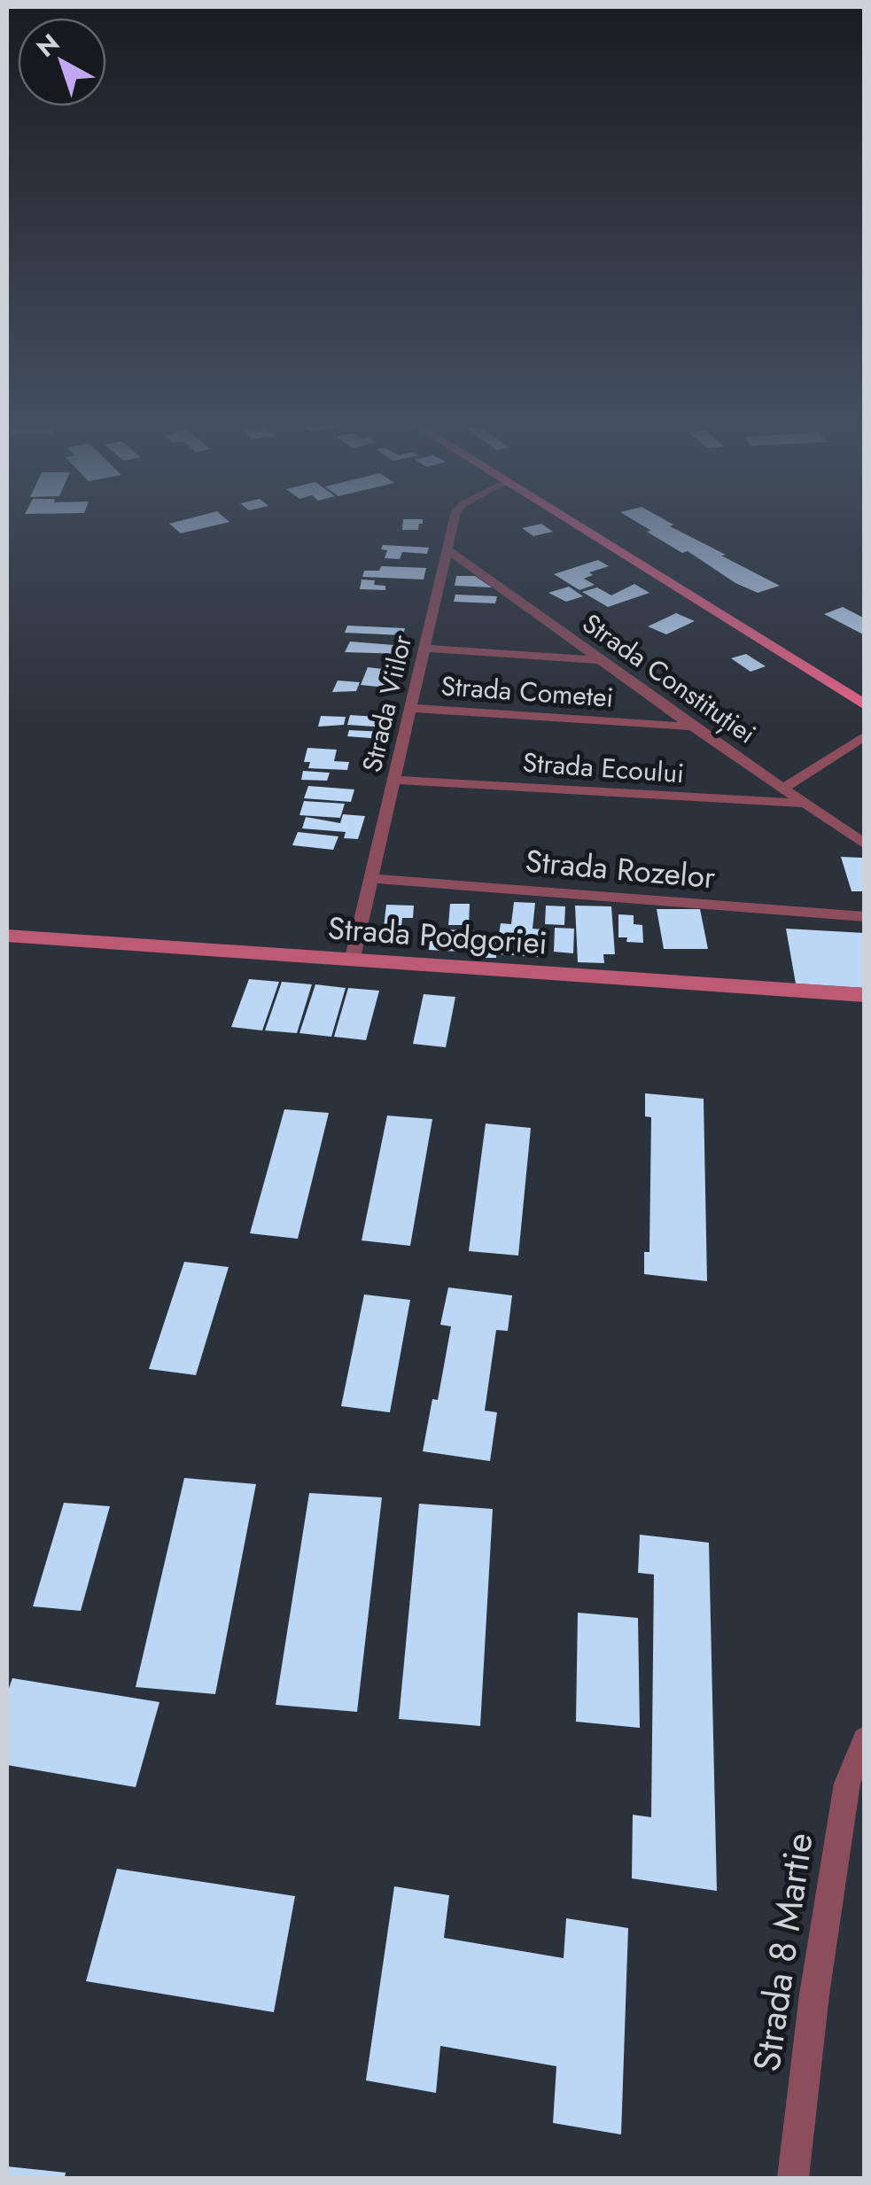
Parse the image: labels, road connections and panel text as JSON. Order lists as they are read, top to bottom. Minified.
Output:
{"streets":{"street":["Strada Constituției","Strada Cometei","Strada Viilor","Strada Ecoului","Strada Rozelor","Strada Podgoriei","Strada 8 Martie"]},"crossings":[["Strada Constituției","Strada Cometei"],["Strada Constituției","Strada Viilor"],["Strada Constituției","Strada Ecoului"],["Strada Cometei","Strada Viilor"],["Strada Viilor","Strada Ecoului"],["Strada Viilor","Strada Rozelor"],["Strada Viilor","Strada Podgoriei"]],"north":"top left"}
